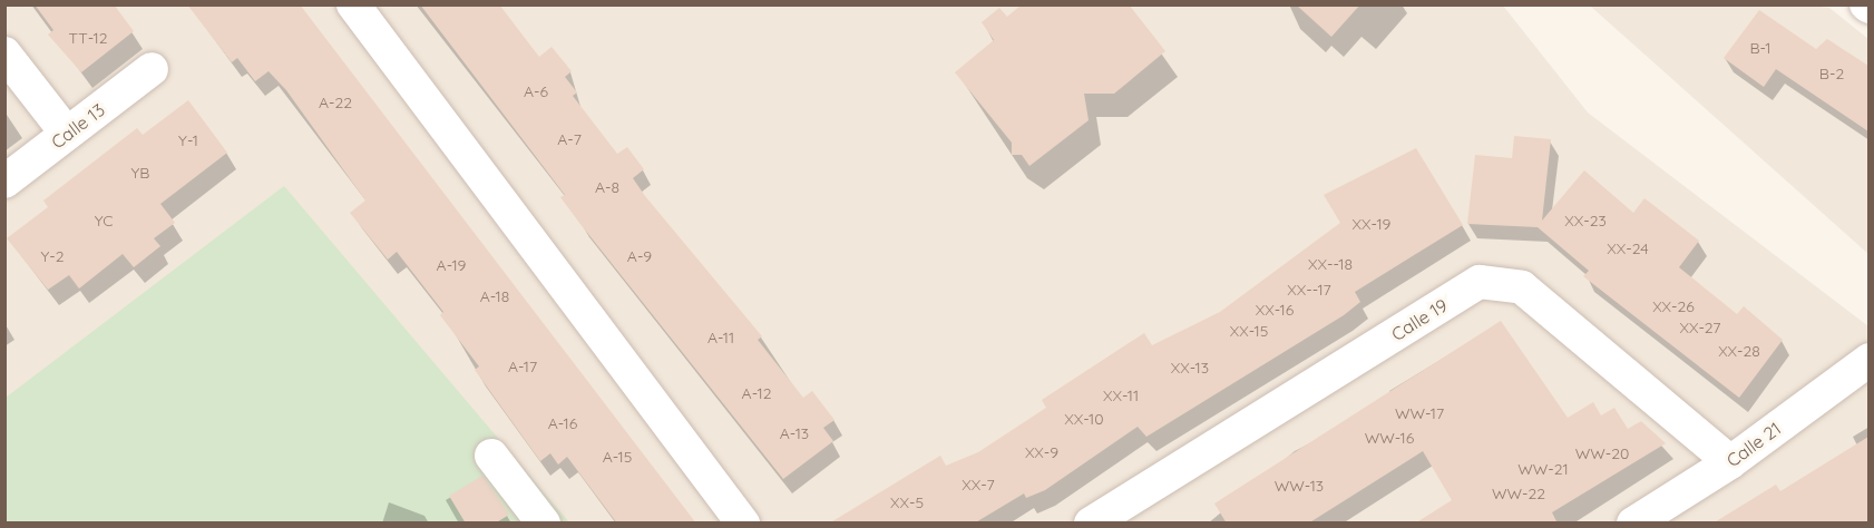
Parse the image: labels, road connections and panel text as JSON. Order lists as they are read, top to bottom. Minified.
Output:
{"streets":{"street":["Calle 13","Calle 19","Calle 21"]},"crossings":[["Calle 19","Calle 21"]],"house_numbers":["TT-12","B-1","B-2","A-6","A-22","A-7","Y-1","YB","A-8","YC","XX-23","XX-19","XX-24","Y-2","A-9","XX--18","A-19","XX--17","A-18","XX-26","XX-16","XX-27","XX-15","A-11","XX-28","A-17","XX-13","A-12","XX-11","WW-17","XX-10","A-16","A-13","WW-16","XX-9","WW-20","A-15","WW-21","XX-7","WW-13","WW-22","XX-5"]}
